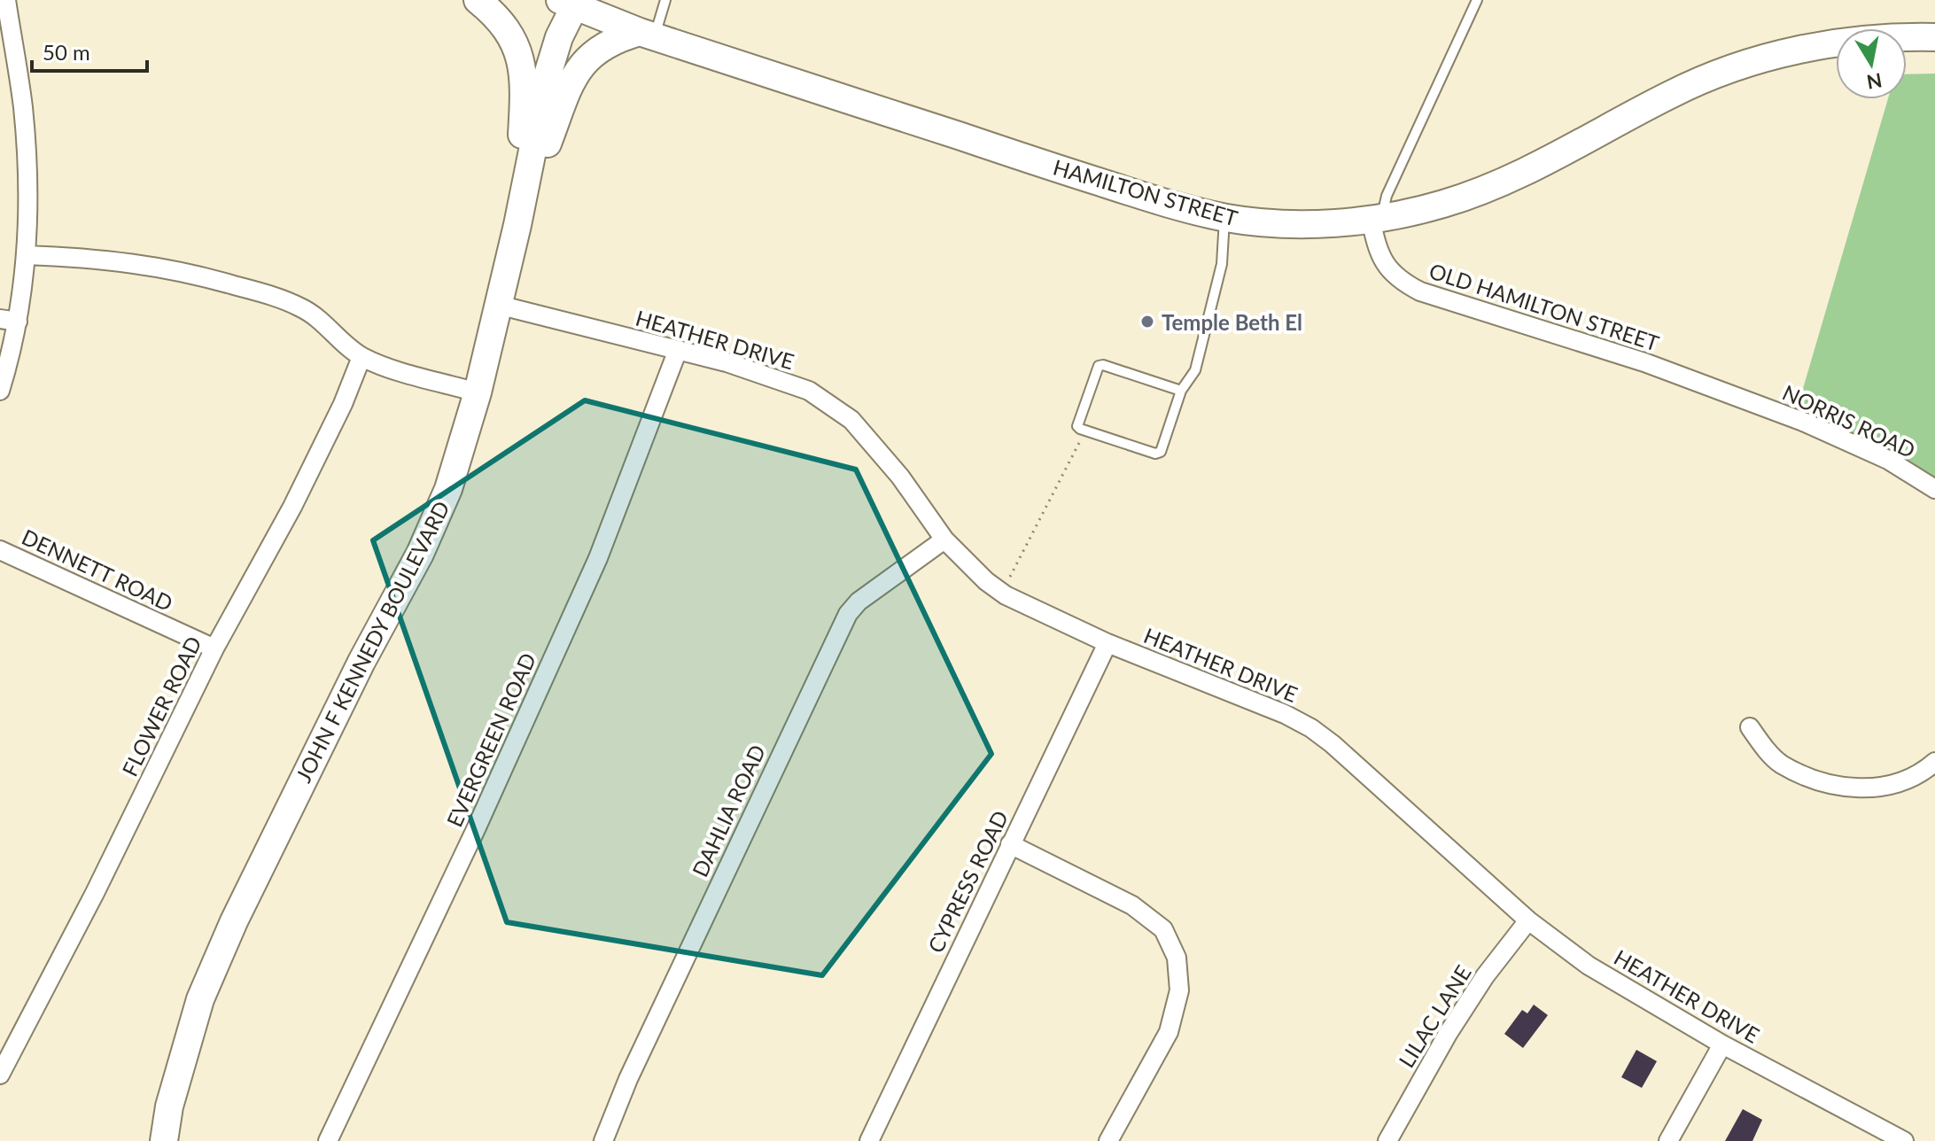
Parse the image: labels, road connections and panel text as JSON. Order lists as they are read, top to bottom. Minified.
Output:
{"streets":{"street":["HAMILTON STREET","OLD HAMILTON STREET","HEATHER DRIVE","NORRIS ROAD","DENNETT ROAD","JOHN F KENNEDY BOULEVARD","FLOWER ROAD","EVERGREEN ROAD","DAHLIA ROAD","CYPRESS ROAD","LILAC LANE"]},"crossings":[["HAMILTON STREET","OLD HAMILTON STREET"],["HAMILTON STREET","JOHN F KENNEDY BOULEVARD"],["OLD HAMILTON STREET","NORRIS ROAD"],["HEATHER DRIVE","JOHN F KENNEDY BOULEVARD"],["HEATHER DRIVE","EVERGREEN ROAD"],["HEATHER DRIVE","DAHLIA ROAD"],["HEATHER DRIVE","CYPRESS ROAD"],["HEATHER DRIVE","LILAC LANE"],["DENNETT ROAD","FLOWER ROAD"]],"places":["Temple Beth El"],"scale_bar":"50 m","north":"bottom"}
